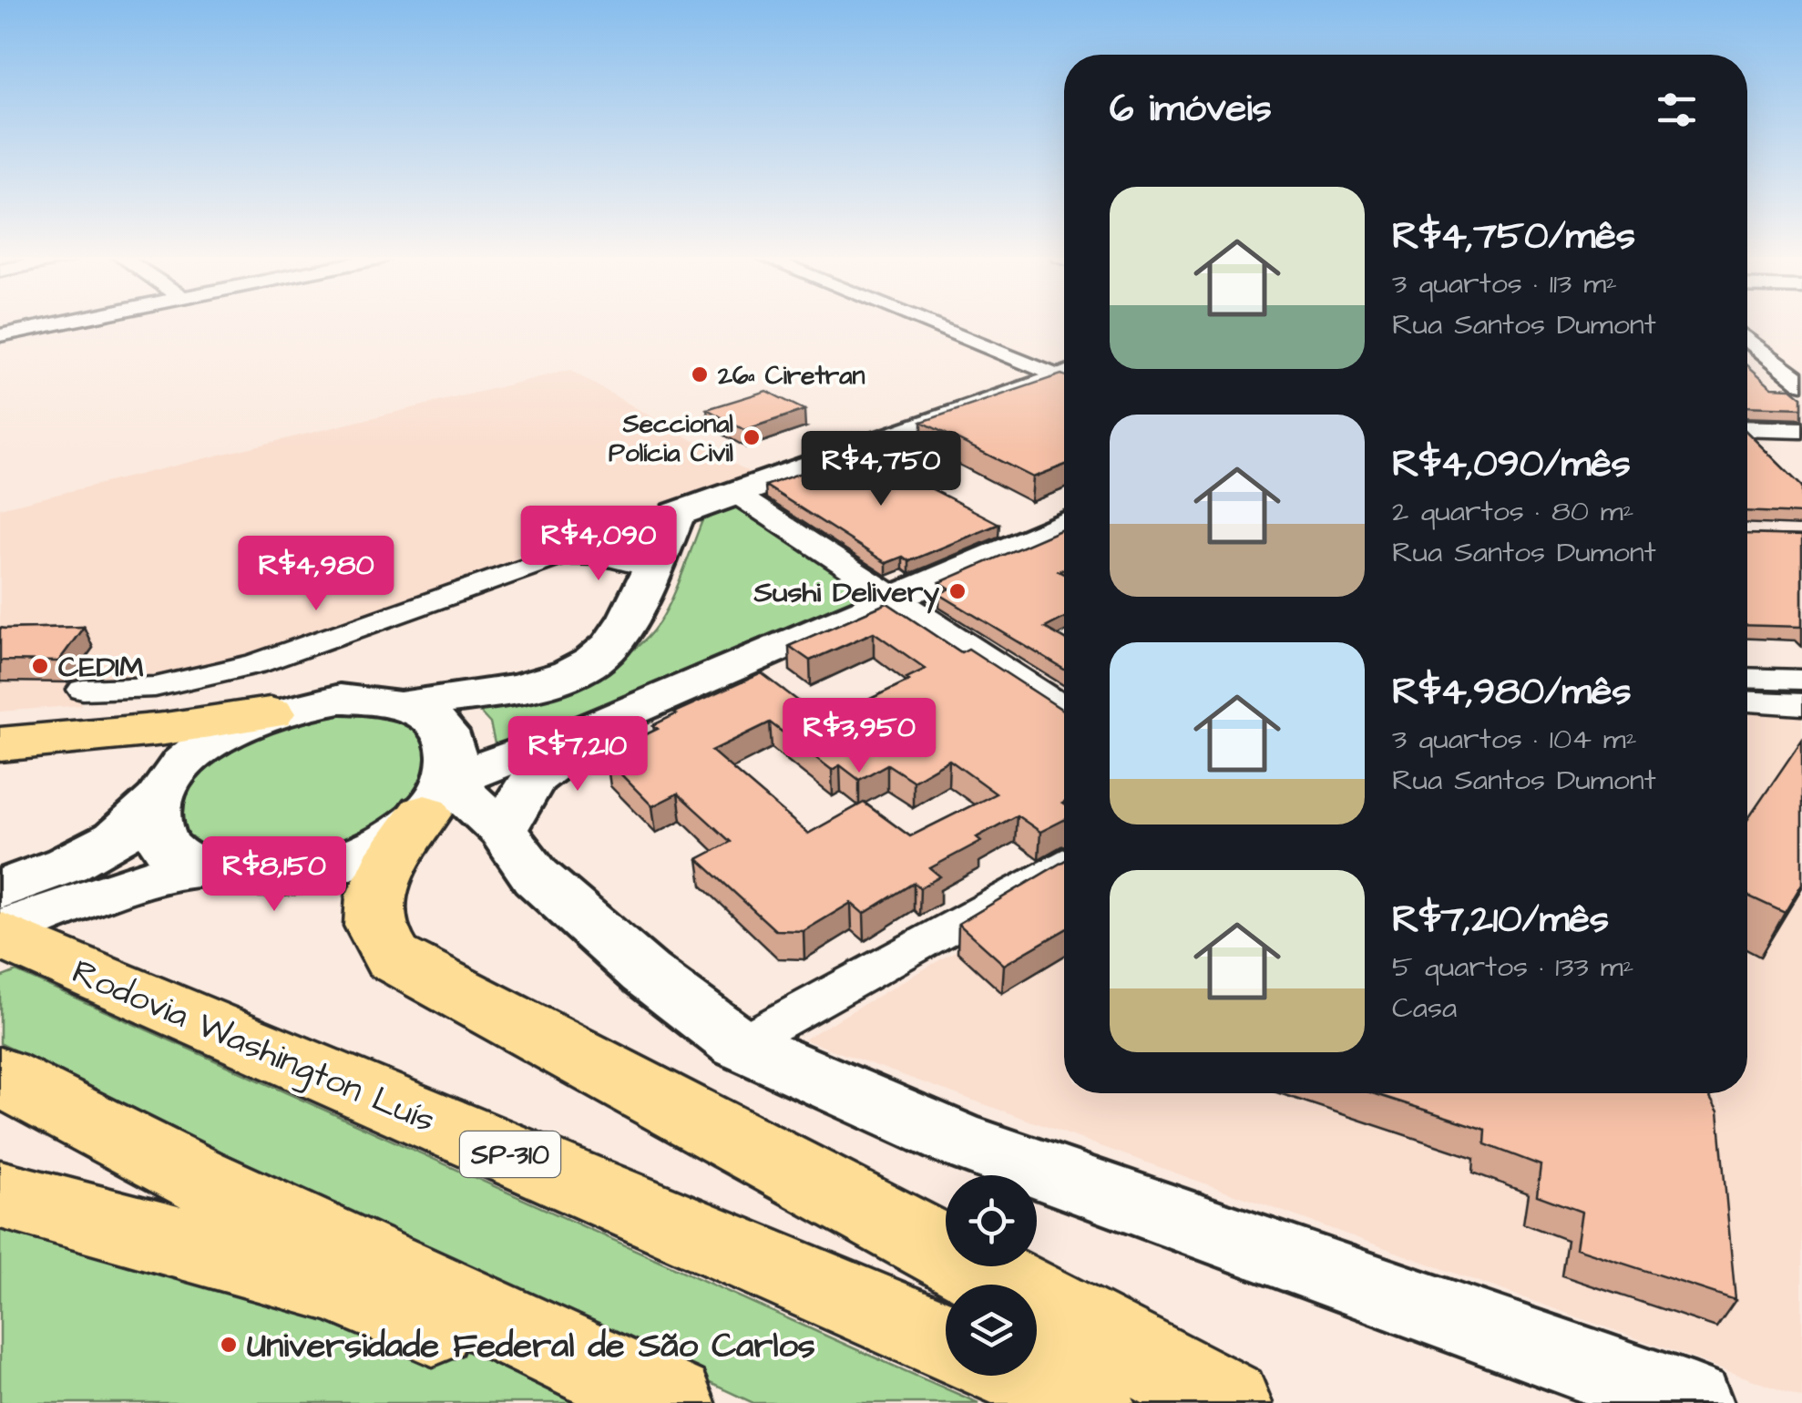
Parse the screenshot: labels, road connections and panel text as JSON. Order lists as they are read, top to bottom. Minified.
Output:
{"streets":{"highway":["Rodovia Washington Luís","SP-310"]},"places":["26ª Ciretran","Seccional Polícia Civil","Sushi Delivery","CEDIM","Universidade Federal de São Carlos"],"page":{"heading":"6 imóveis","list":[{"name":"R$4,750/mês","note":"3 quartos · 113 m² · Rua Santos Dumont"},{"name":"R$4,090/mês","note":"2 quartos · 80 m² · Rua Santos Dumont"},{"name":"R$4,980/mês","note":"3 quartos · 104 m² · Rua Santos Dumont"},{"name":"R$7,210/mês","note":"5 quartos · 133 m² · Casa"}],"price":["R$4,750","R$4,090","R$4,980","R$3,950","R$7,210","R$8,150"]}}
